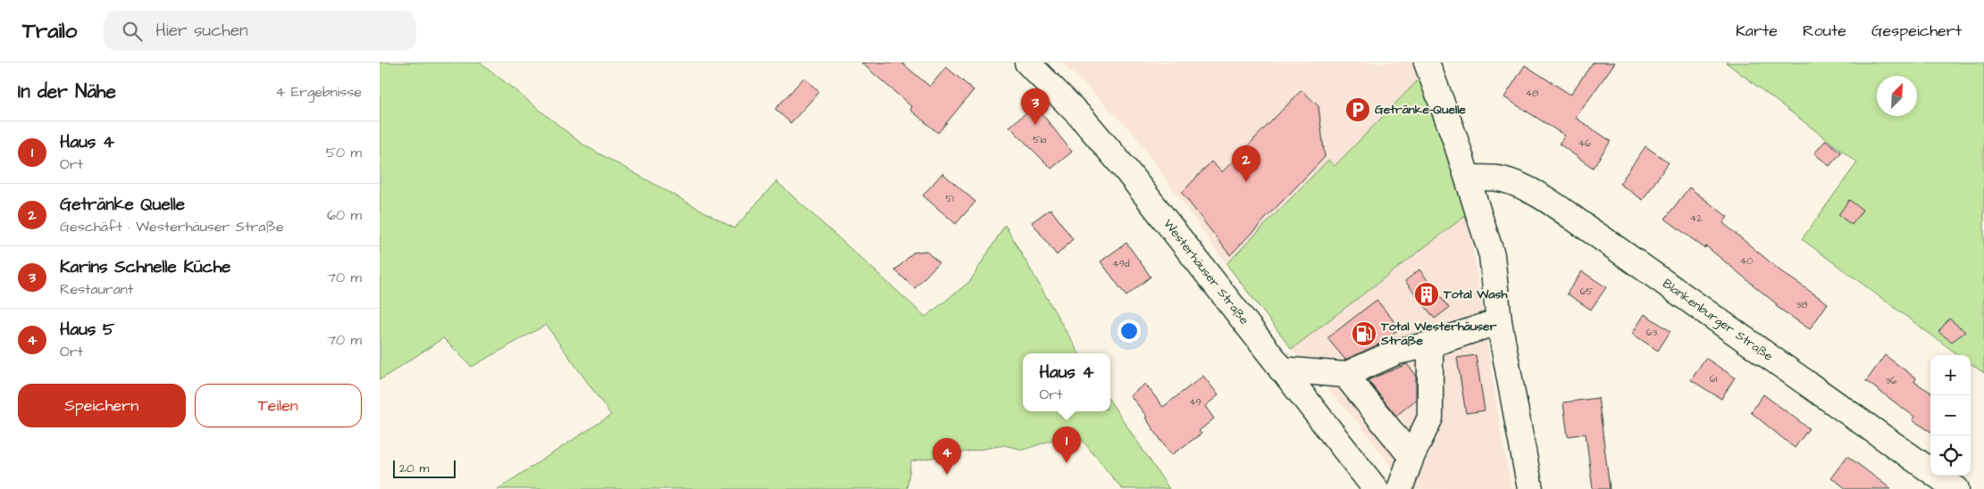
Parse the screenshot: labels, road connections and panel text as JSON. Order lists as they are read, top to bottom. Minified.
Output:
{"streets":{"street":["Westerhäuser Straße","Blankenburger Straße"]},"places":{"parking":["Getränke-Quelle"],"building":["Total Wash"],"fuel station":["Total Westerhäuser Straße"]},"house_numbers":["48","51a","46","51","42","40","49d","65","38","63","61","36","49"],"scale_bar":"20 m","north":"top right","page":{"header":"Trailo","search":"Hier suchen","nav":["Karte","Route","Gespeichert"],"heading":["In der Nähe","4 Ergebnisse"],"pins":["3","2","1","4"],"list":[{"mark":"1","name":"Haus 4","note":"Ort","value":"50 m"},{"mark":"2","name":"Getränke Quelle","note":"Geschäft · Westerhäuser Straße","value":"60 m"},{"mark":"3","name":"Karins Schnelle Küche","note":"Restaurant","value":"70 m"},{"mark":"4","name":"Haus 5","note":"Ort","value":"70 m"}],"popup":["Haus 4","Ort"],"map_buttons":["+","−"],"buttons":["Speichern","Teilen"],"scale":"20 m"}}
